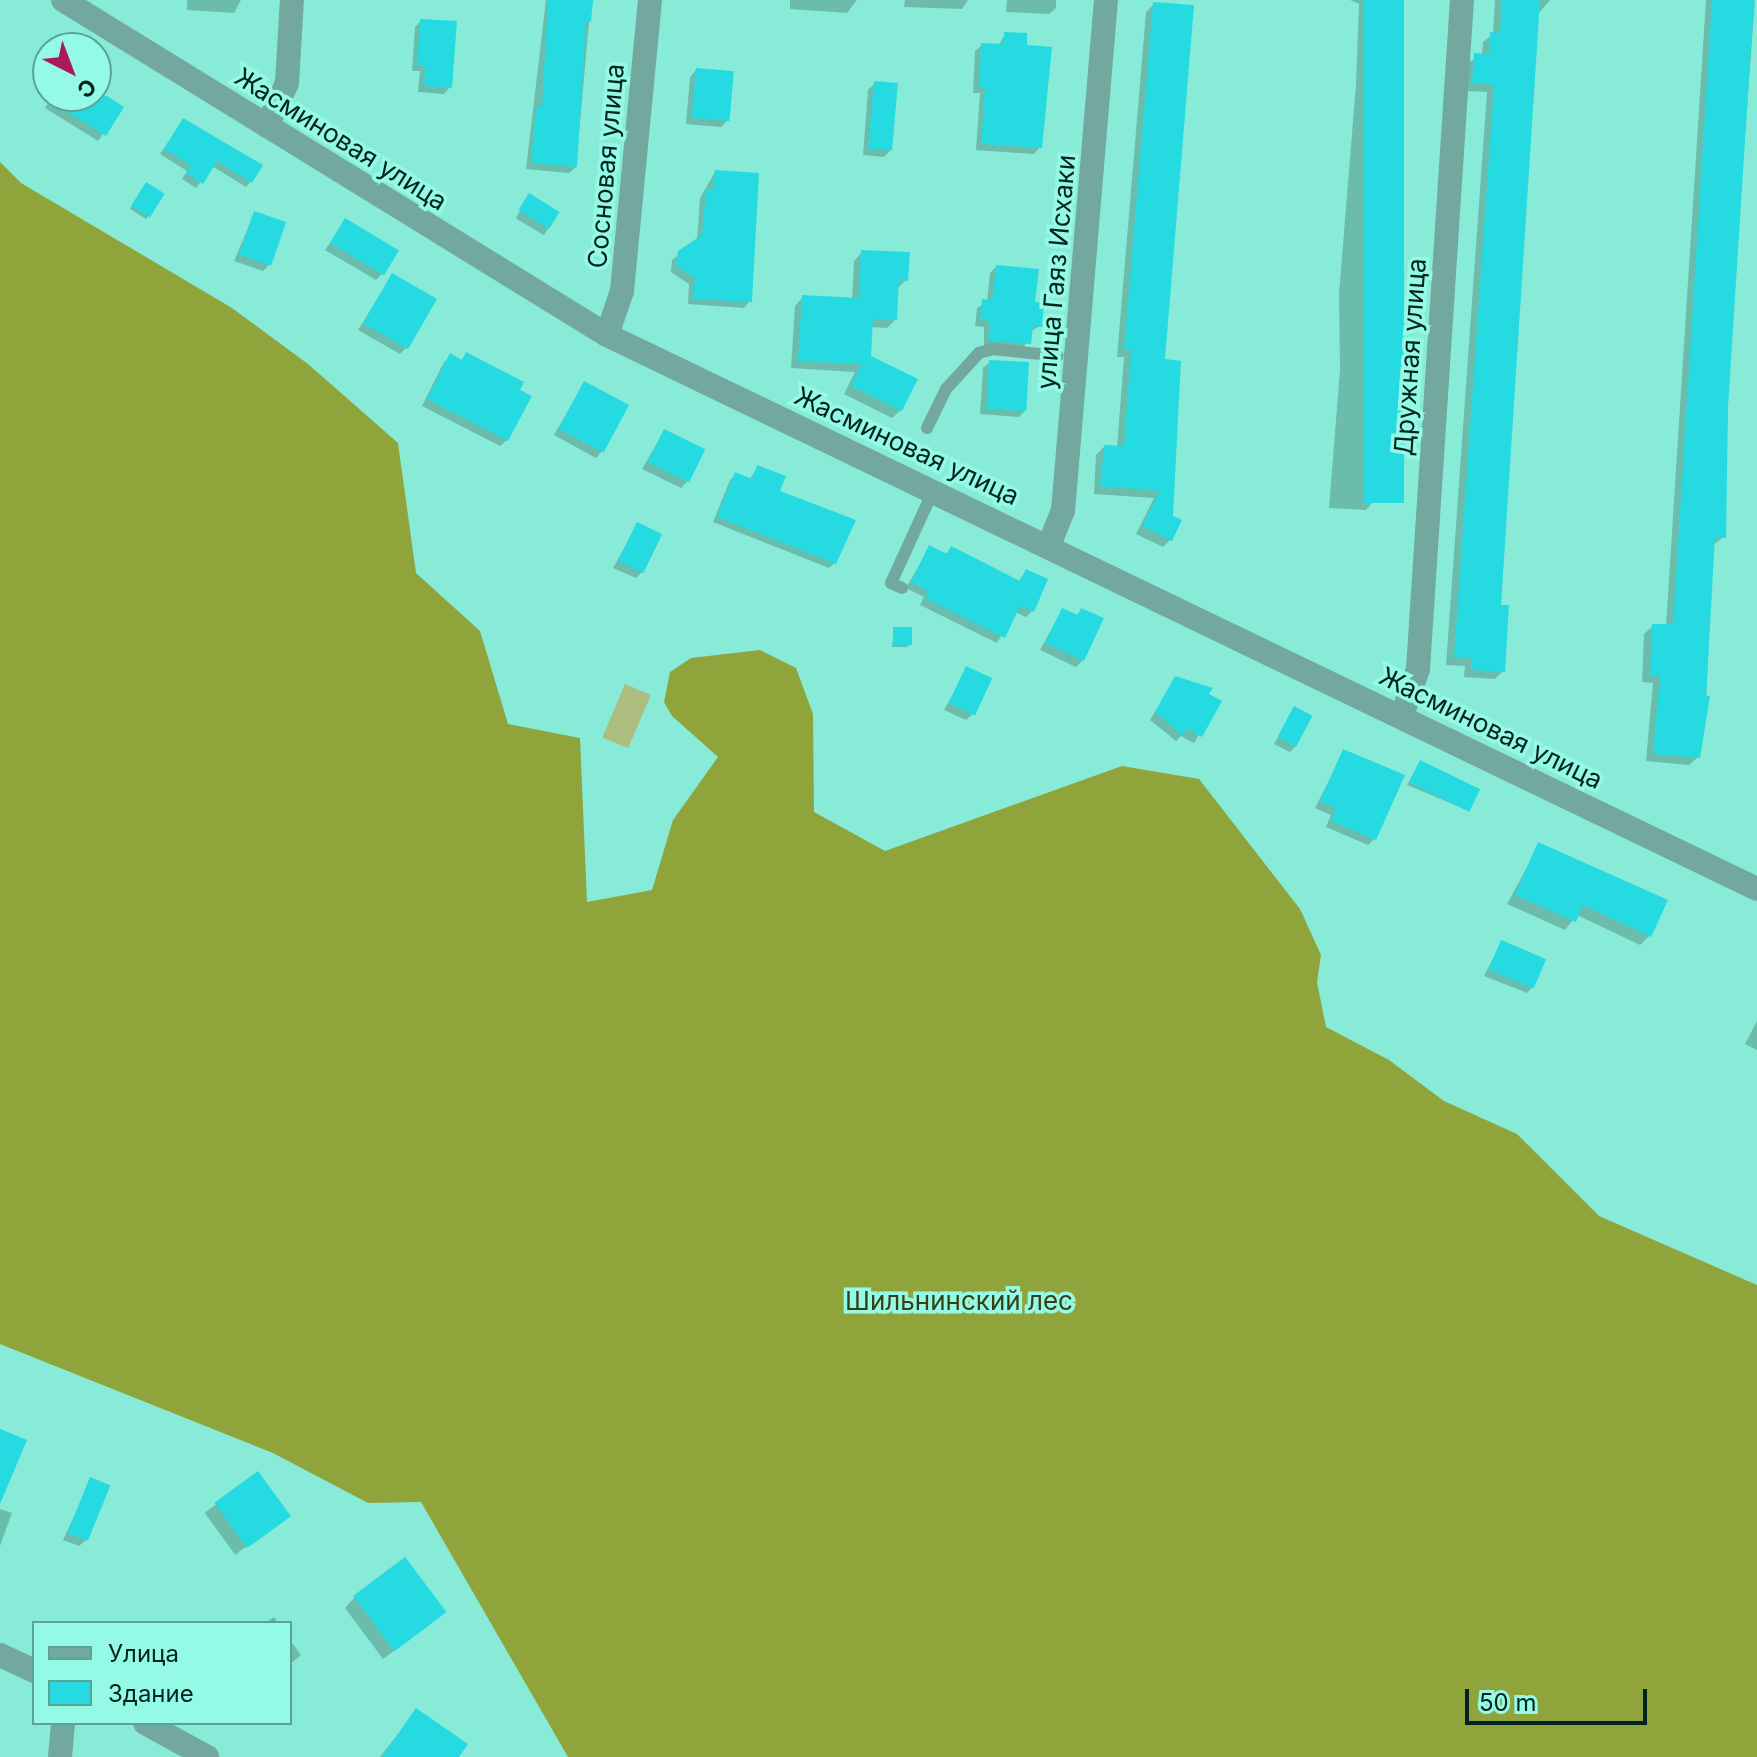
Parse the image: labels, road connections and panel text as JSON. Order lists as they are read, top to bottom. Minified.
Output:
{"streets":{"street":["Жасминовая улица","Сосновая улица","улица Гаяз Исхаки","Дружная улица"]},"crossings":[["Жасминовая улица","Сосновая улица"],["Жасминовая улица","улица Гаяз Исхаки"],["Жасминовая улица","Дружная улица"]],"parks":["Шильнинский лес"],"legend":["Улица","Здание"],"scale_bar":"50 m","north":"bottom right"}
